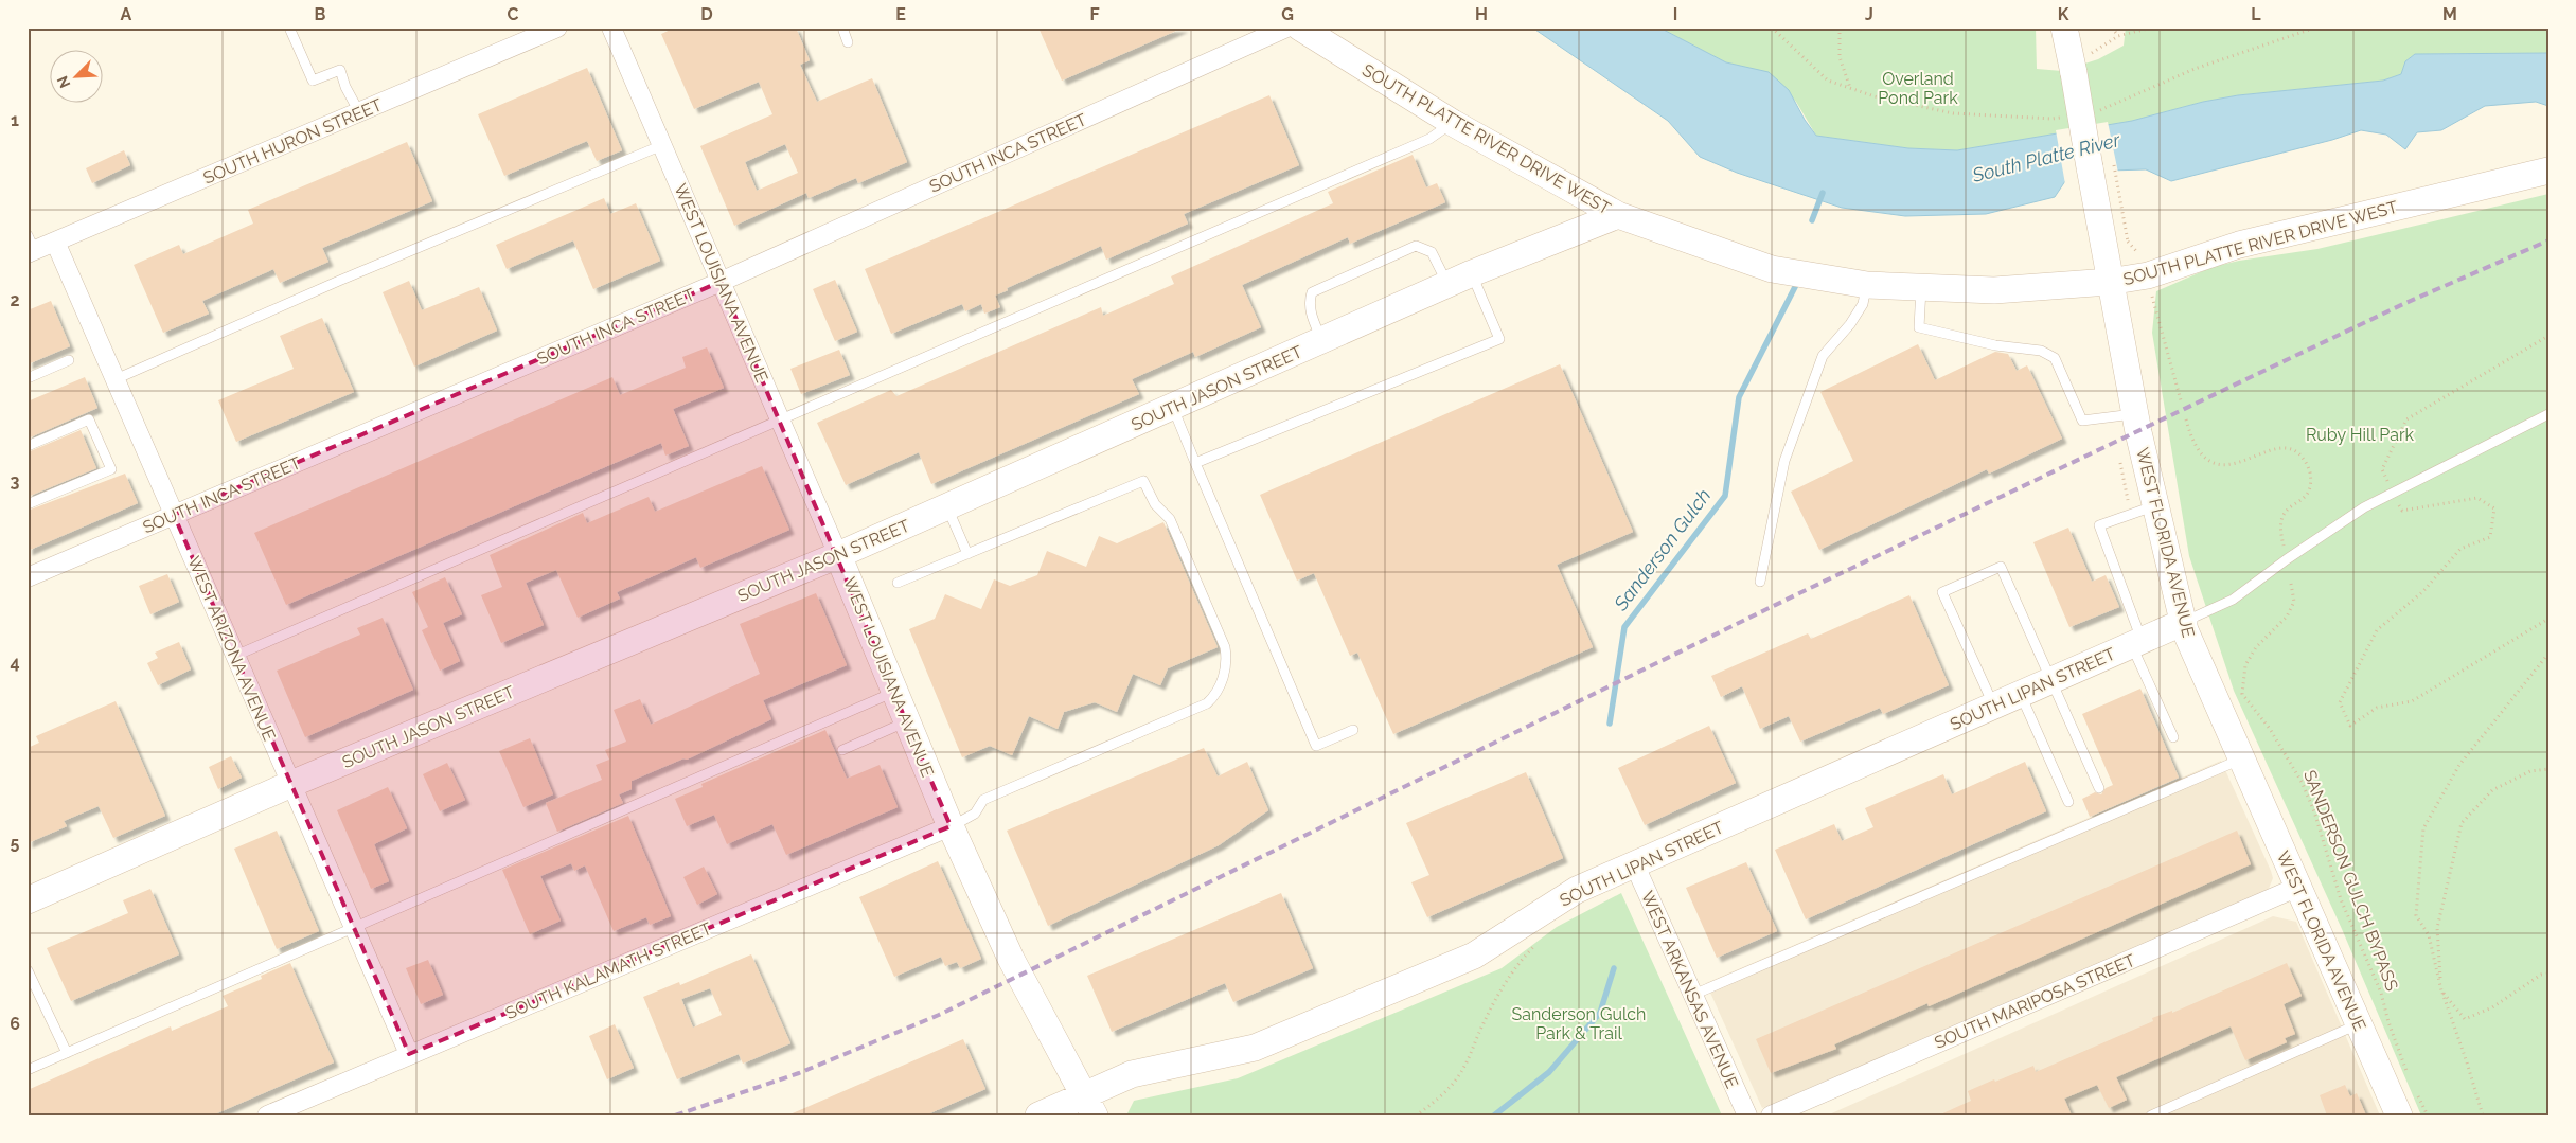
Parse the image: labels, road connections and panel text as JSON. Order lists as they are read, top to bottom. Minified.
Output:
{"streets":{"street":["SOUTH PLATTE RIVER DRIVE WEST","SOUTH HURON STREET","SOUTH INCA STREET","WEST LOUISIANA AVENUE","SOUTH JASON STREET","WEST FLORIDA AVENUE","WEST ARIZONA AVENUE","SOUTH LIPAN STREET","SOUTH KALAMATH STREET","WEST ARKANSAS AVENUE","SOUTH MARIPOSA STREET"],"path":["SANDERSON GULCH BYPASS"]},"crossings":[["SOUTH PLATTE RIVER DRIVE WEST","SOUTH JASON STREET"],["SOUTH PLATTE RIVER DRIVE WEST","WEST FLORIDA AVENUE"],["SOUTH HURON STREET","WEST ARIZONA AVENUE"],["SOUTH INCA STREET","WEST LOUISIANA AVENUE"],["SOUTH INCA STREET","WEST ARIZONA AVENUE"],["WEST LOUISIANA AVENUE","SOUTH JASON STREET"],["WEST LOUISIANA AVENUE","SOUTH LIPAN STREET"],["WEST LOUISIANA AVENUE","SOUTH KALAMATH STREET"],["SOUTH JASON STREET","WEST ARIZONA AVENUE"],["WEST FLORIDA AVENUE","SOUTH LIPAN STREET"],["WEST FLORIDA AVENUE","SOUTH MARIPOSA STREET"],["WEST ARIZONA AVENUE","SOUTH KALAMATH STREET"],["SOUTH LIPAN STREET","WEST ARKANSAS AVENUE"]],"water":["South Platte River","Sanderson Gulch"],"parks":["Overland Pond Park","Ruby Hill Park","Sanderson Gulch Park & Trail"],"north":"bottom left","grid":{"columns":["A","B","C","D","E","F","G","H","I","J","K","L","M"],"rows":["1","2","3","4","5","6"]}}
